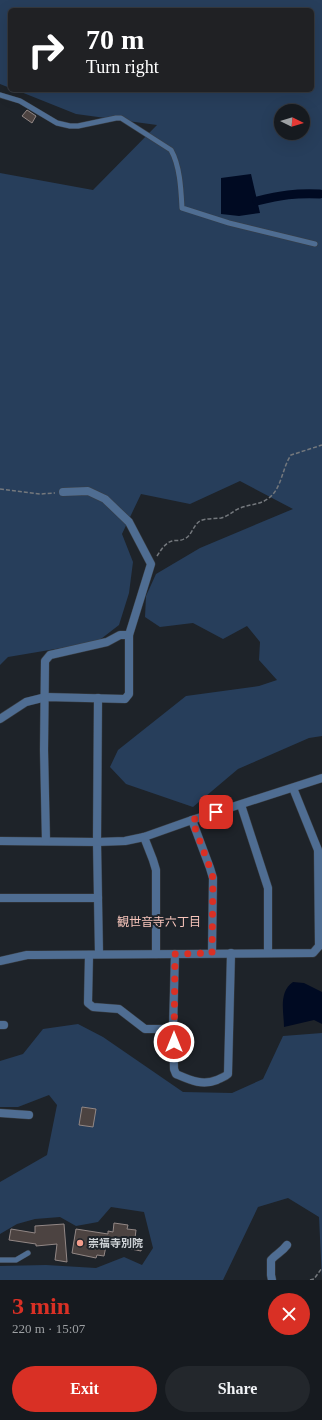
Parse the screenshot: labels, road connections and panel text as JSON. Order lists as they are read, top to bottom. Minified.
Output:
{"districts":["観世音寺六丁目"],"places":["崇福寺別院"],"north":"right","page":{"turn":["70 m","Turn right"],"heading":["3 min","220 m · 15:07"],"buttons":["Exit","Share"]}}
